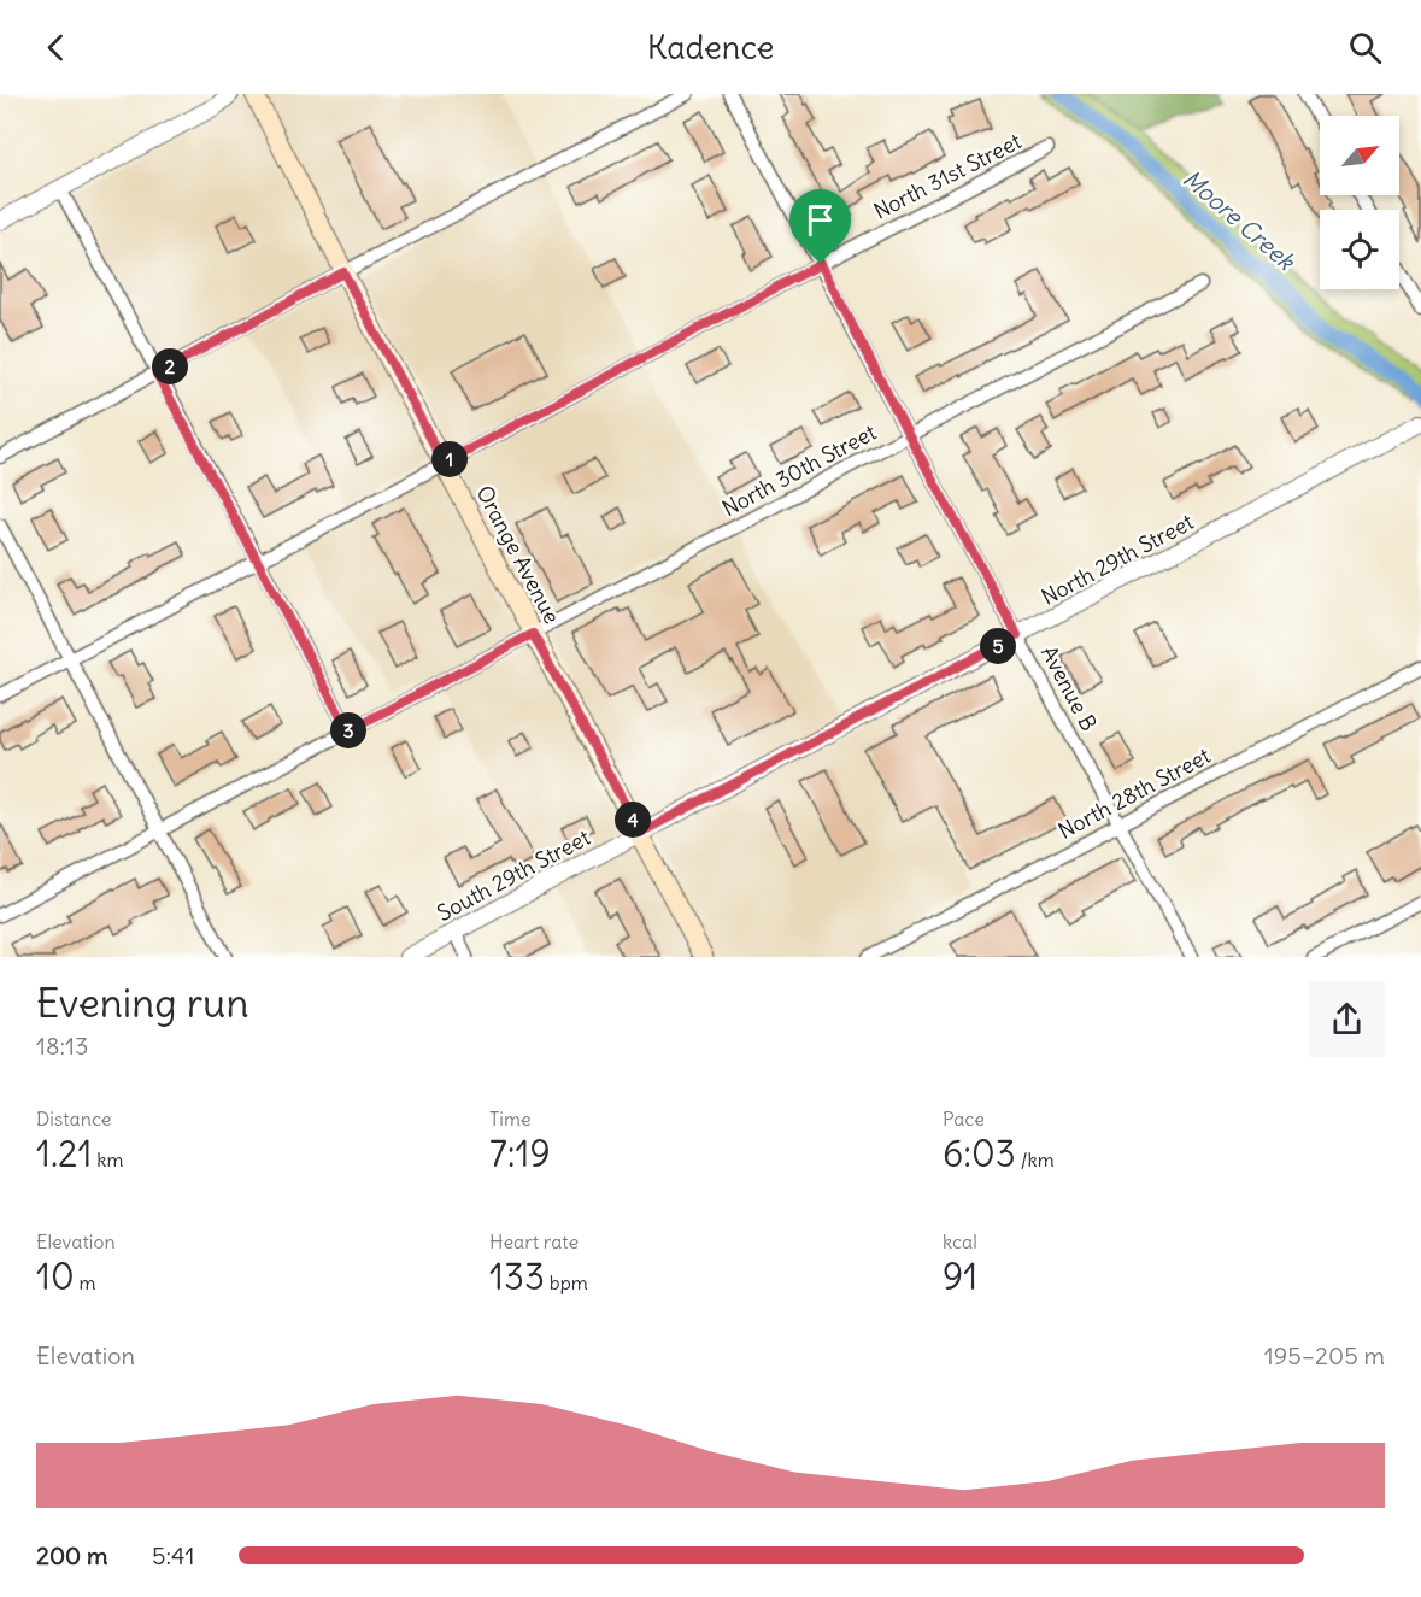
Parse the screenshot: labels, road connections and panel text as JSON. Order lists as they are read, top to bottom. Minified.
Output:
{"streets":{"main road":["Orange Avenue"],"street":["North 31st Street","North 30th Street","North 29th Street","Avenue B","North 28th Street","South 29th Street"]},"crossings":[["North 31st Street","Orange Avenue"],["North 31st Street","Avenue B"],["North 30th Street","Orange Avenue"],["North 30th Street","Avenue B"],["Orange Avenue","North 29th Street"],["Orange Avenue","South 29th Street"],["North 29th Street","Avenue B"],["North 29th Street","South 29th Street"],["Avenue B","North 28th Street"]],"water":["Moore Creek"],"north":"top right","page":{"header":"Kadence","pins":["2","1","5","3","4"],"heading":["Evening run","18:13"],"stats":[["Distance","1.21 km"],["Time","7:19"],["Pace","6:03 /km"],["Elevation","10 m"],["Heart rate","133 bpm"],["kcal","91"]],"chart":["Elevation","195–205 m"],"list":[{"name":"200 m","note":"5:41"}]}}
